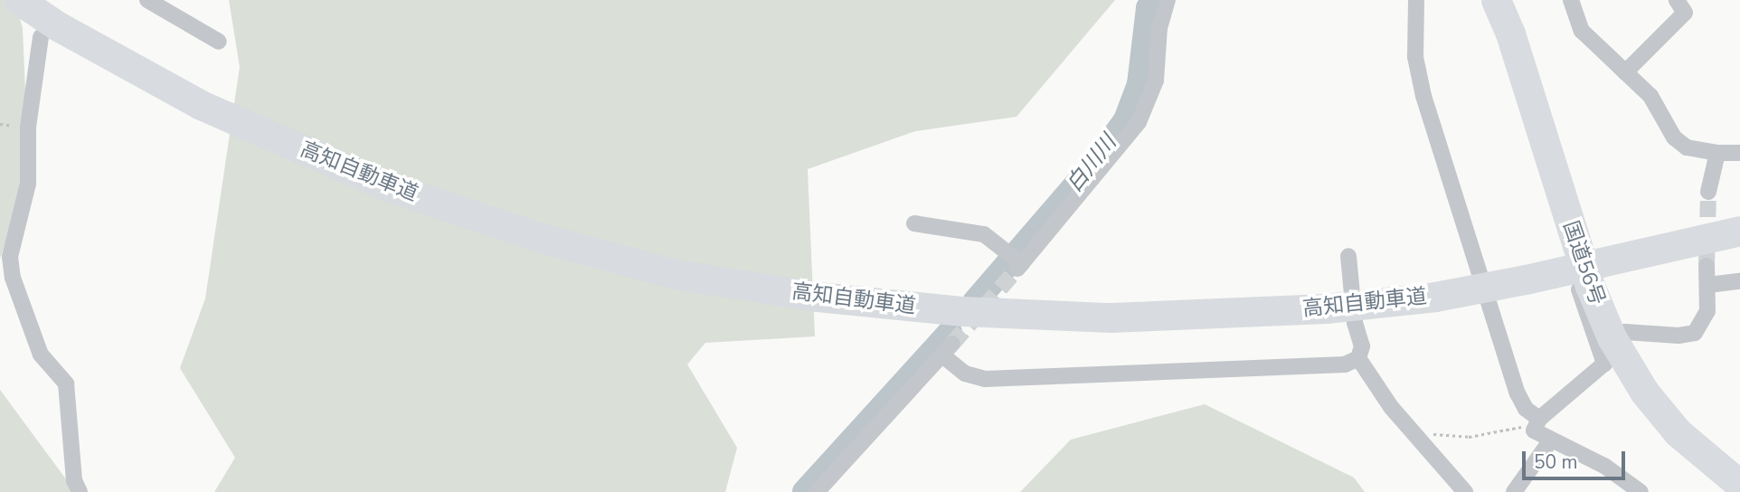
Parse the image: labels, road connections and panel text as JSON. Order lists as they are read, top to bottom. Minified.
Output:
{"streets":{"highway":["高知自動車道","国道56号"]},"water":["白川川"],"scale_bar":"50 m"}
